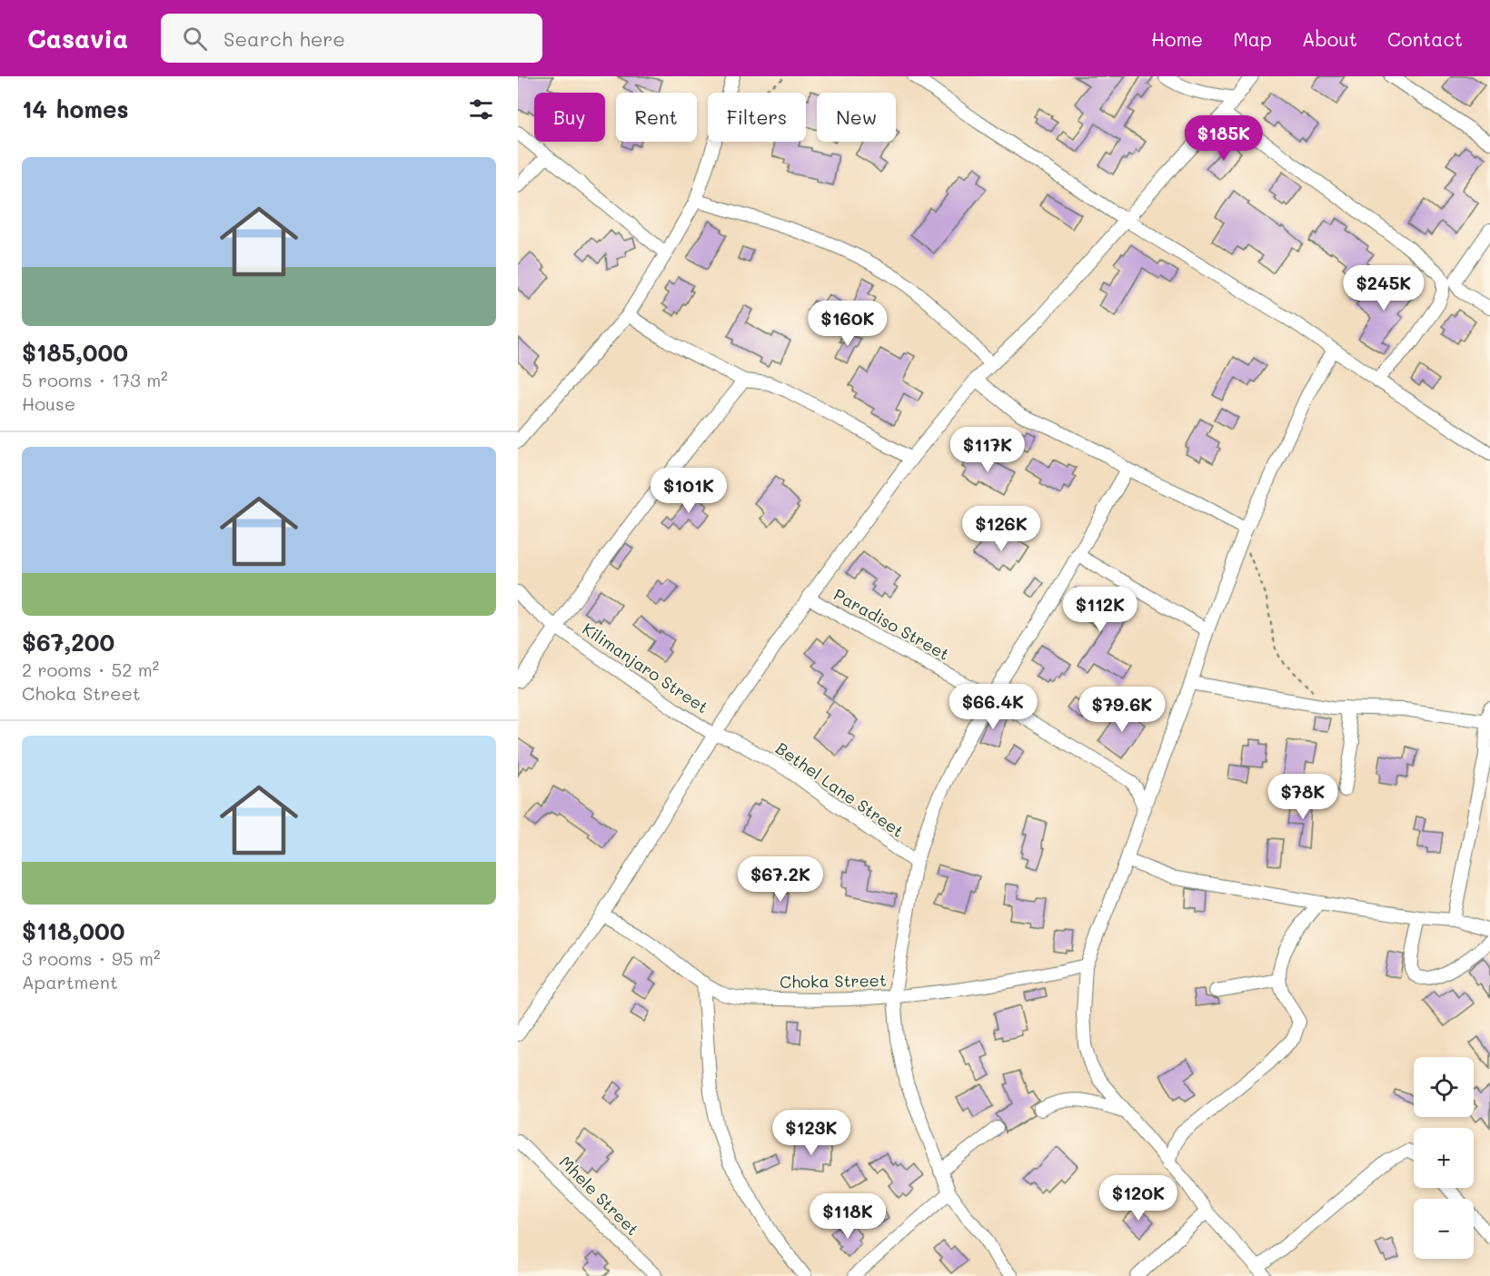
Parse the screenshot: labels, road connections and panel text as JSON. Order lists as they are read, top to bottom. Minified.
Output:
{"streets":{"street":["Paradiso Street","Kilimanjaro Street","Bethel Lane Street","Choka Street","Mhele Street"]},"crossings":[["Kilimanjaro Street","Bethel Lane Street"]],"page":{"header":"Casavia","search":"Search here","nav":["Home","Map","About","Contact"],"heading":"14 homes","chip":["Buy","Rent","Filters","New"],"price":["$185K","$245K","$160K","$117K","$101K","$126K","$112K","$66.4K","$79.6K","$78K","$67.2K","$123K","$120K","$118K"],"list":[{"name":"$185,000","note":"5 rooms · 173 m² · House"},{"name":"$67,200","note":"2 rooms · 52 m² · Choka Street"},{"name":"$118,000","note":"3 rooms · 95 m² · Apartment"}],"map_buttons":["+","−"]}}
